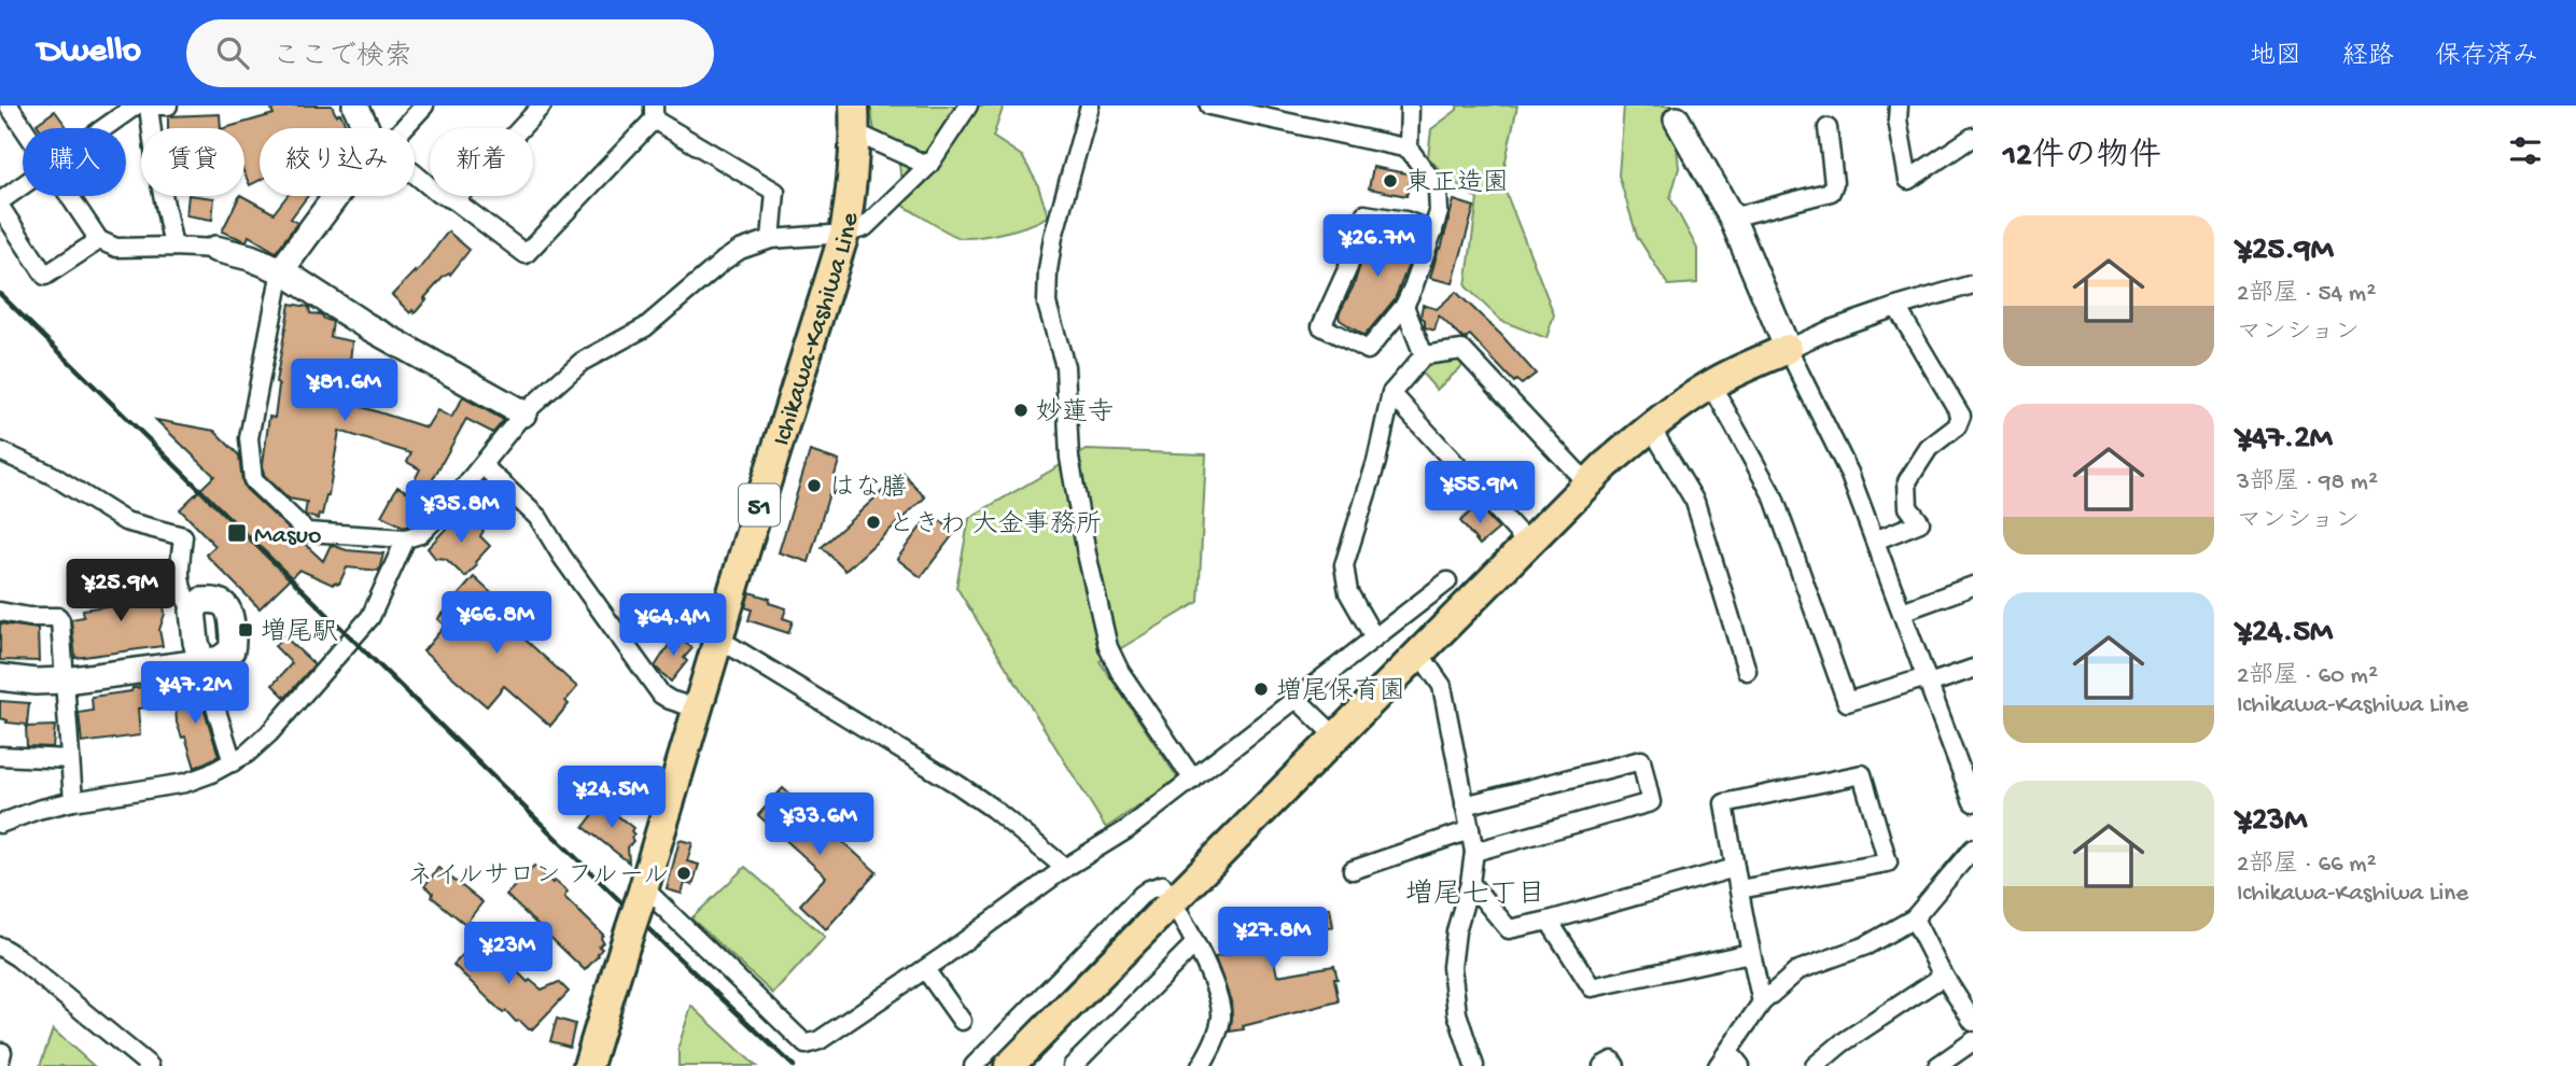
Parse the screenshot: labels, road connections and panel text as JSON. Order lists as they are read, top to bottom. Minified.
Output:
{"streets":{"main road":["Ichikawa-Kashiwa Line","51"]},"districts":["増尾七丁目"],"places":{"other":["東正造園","妙蓮寺","はな膳","ときわ 大金事務所","増尾保育園","ネイルサロン フルール"],"transit":["Masuo","増尾駅"]},"page":{"header":"Dwello","search":"ここで検索","nav":["地図","経路","保存済み"],"heading":"12件の物件","chip":["購入","賃貸","絞り込み","新着"],"list":[{"name":"¥25.9M","note":"2部屋 · 54 m² · マンション"},{"name":"¥47.2M","note":"3部屋 · 98 m² · マンション"},{"name":"¥24.5M","note":"2部屋 · 60 m² · Ichikawa-Kashiwa Line"},{"name":"¥23M","note":"2部屋 · 66 m² · Ichikawa-Kashiwa Line"}],"price":["¥26.7M","¥81.6M","¥55.9M","¥35.8M","¥25.9M","¥66.8M","¥64.4M","¥47.2M","¥24.5M","¥33.6M","¥27.8M","¥23M"]}}
